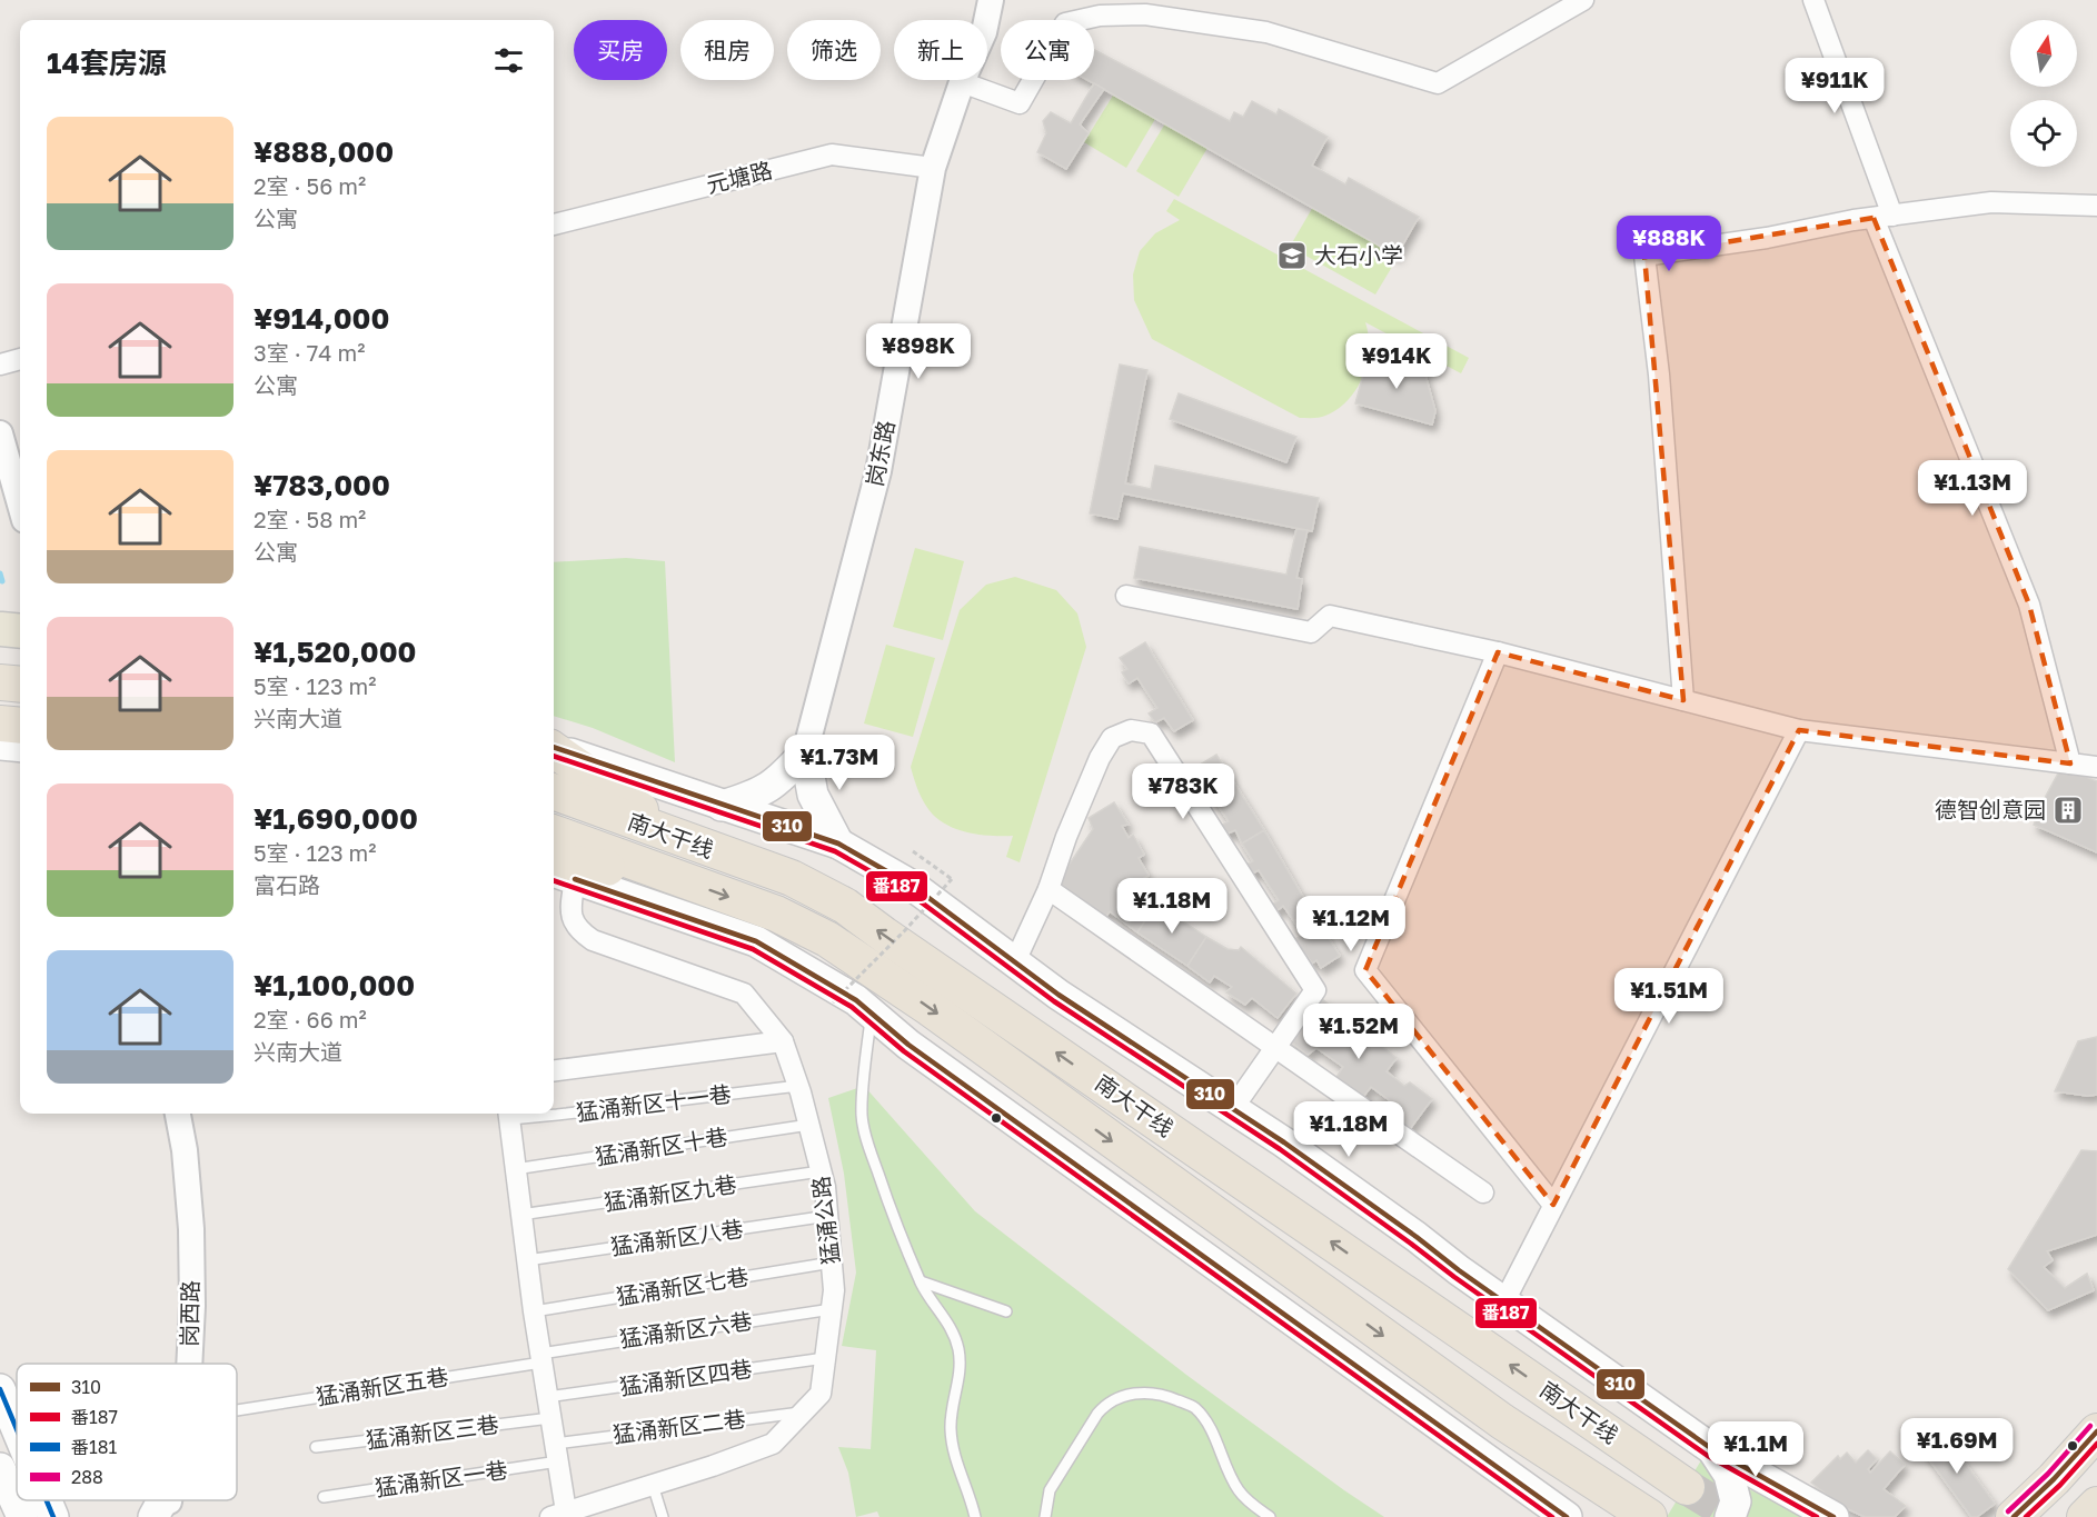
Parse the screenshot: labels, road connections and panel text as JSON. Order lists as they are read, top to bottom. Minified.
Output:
{"streets":{"highway":["南大干线"],"street":["元塘路","岗东路","猛涌公路","岗西路"],"lane":["猛涌新区十一巷","猛涌新区十巷","猛涌新区九巷","猛涌新区八巷","猛涌新区七巷","猛涌新区六巷","猛涌新区四巷","猛涌新区五巷","猛涌新区二巷","猛涌新区三巷","猛涌新区一巷"]},"crossings":[["元塘路","岗东路"],["猛涌新区十一巷","猛涌公路"],["猛涌新区十巷","猛涌公路"],["猛涌新区九巷","猛涌公路"],["猛涌公路","猛涌新区八巷"],["猛涌公路","猛涌新区七巷"],["猛涌公路","猛涌新区六巷"],["猛涌公路","猛涌新区四巷"],["猛涌公路","猛涌新区二巷"],["猛涌新区六巷","猛涌新区五巷"],["猛涌新区二巷","猛涌新区一巷"]],"places":{"school or university":["大石小学"],"building":["德智创意园"]},"lines":["transit line 310","transit line 番187","transit line 番181","transit line 288"],"legend":["310","番187","番181","288"],"north":"top","page":{"chip":["买房","租房","筛选","新上","公寓"],"heading":"14套房源","price":["¥911K","¥888K","¥898K","¥914K","¥1.13M","¥1.73M","¥783K","¥1.18M","¥1.12M","¥1.51M","¥1.52M","¥1.18M","¥1.69M","¥1.1M"],"list":[{"name":"¥888,000","note":"2室 · 56 m² · 公寓"},{"name":"¥914,000","note":"3室 · 74 m² · 公寓"},{"name":"¥783,000","note":"2室 · 58 m² · 公寓"},{"name":"¥1,520,000","note":"5室 · 123 m² · 兴南大道"},{"name":"¥1,690,000","note":"5室 · 123 m² · 富石路"},{"name":"¥1,100,000","note":"2室 · 66 m² · 兴南大道"}]}}
